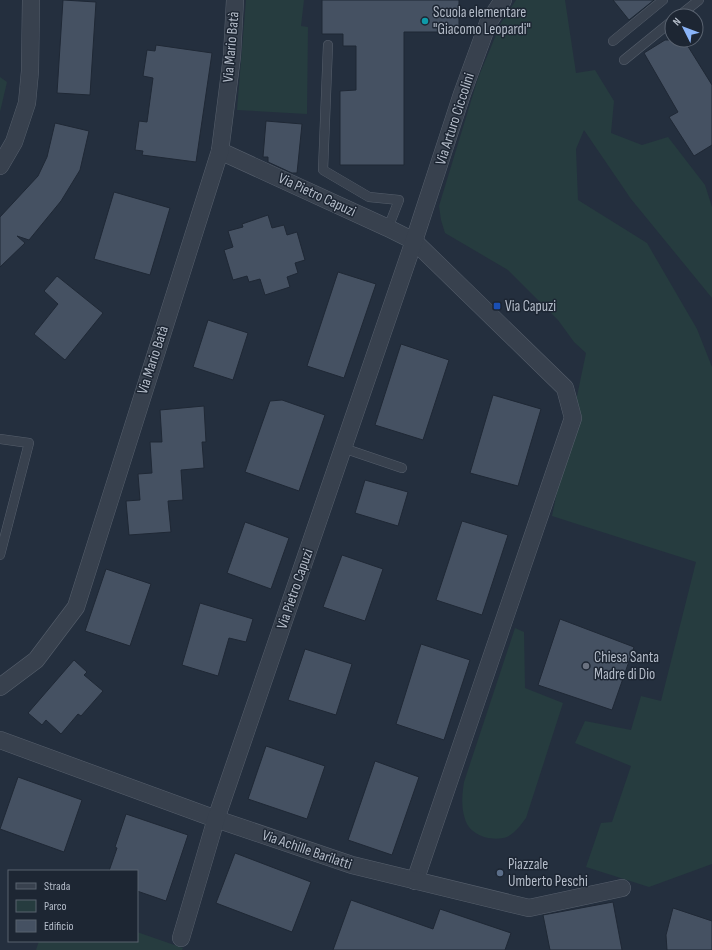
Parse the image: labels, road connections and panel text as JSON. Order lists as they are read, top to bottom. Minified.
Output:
{"streets":{"street":["Via Mario Batà","Via Arturo Ciccolini","Via Pietro Capuzi","Via Achille Barilatti"]},"crossings":[["Via Mario Batà","Via Pietro Capuzi"],["Via Arturo Ciccolini","Via Pietro Capuzi"],["Via Pietro Capuzi","Via Achille Barilatti"]],"places":{"other":["Scuola elementare \"Giacomo Leopardi\"","Chiesa Santa Madre di Dio","Piazzale Umberto Peschi"],"transit":["Via Capuzi"]},"legend":["Strada","Parco","Edificio"],"north":"top left"}
